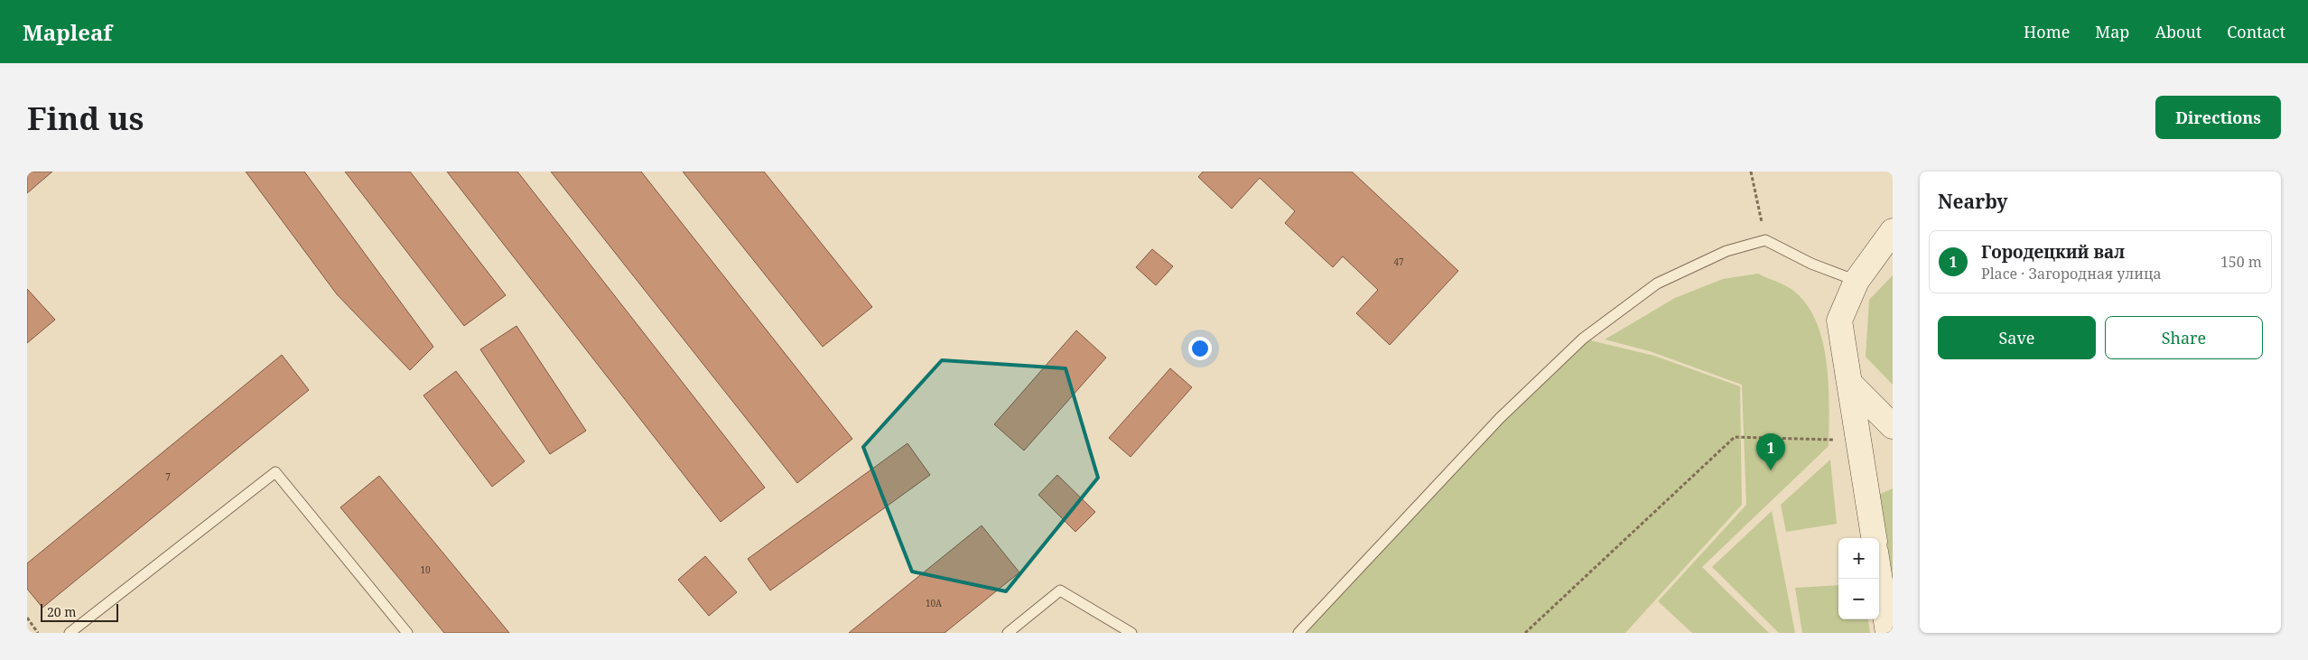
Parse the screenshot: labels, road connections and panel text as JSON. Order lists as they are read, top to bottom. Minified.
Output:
{"house_numbers":["47","7","10","10А"],"scale_bar":"20 m","page":{"header":"Mapleaf","nav":["Home","Map","About","Contact"],"buttons":["Directions",["Save","Share"]],"title":"Find us","heading":"Nearby","list":[{"mark":"1","name":"Городецкий вал","note":"Place · Загородная улица","value":"150 m"}],"pins":"1","map_buttons":["+","−"],"scale":"20 m"}}
